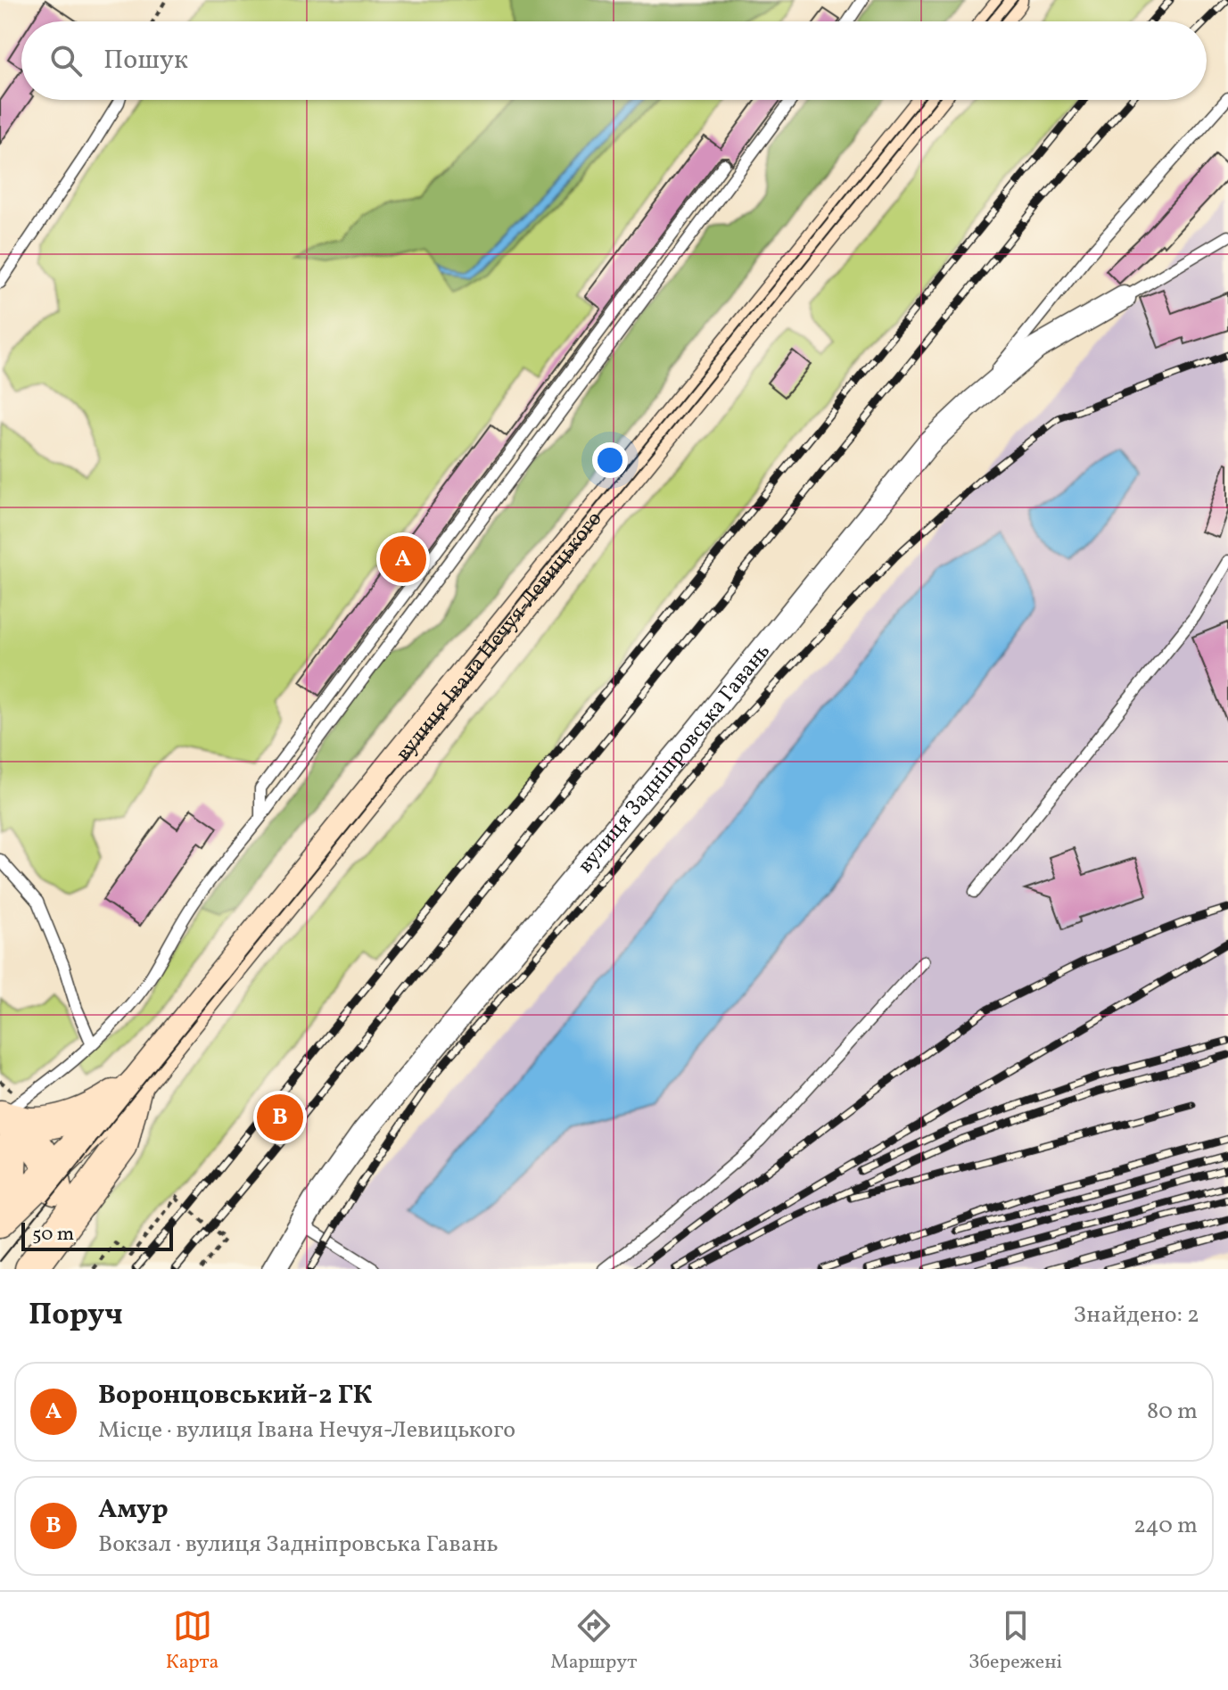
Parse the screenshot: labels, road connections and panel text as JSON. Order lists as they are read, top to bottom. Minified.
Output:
{"streets":{"main road":["вулиця Івана Нечуя-Левицького"],"street":["вулиця Задніпровська Гавань"]},"scale_bar":"50 m","page":{"search":"Пошук","pins":["A","B"],"scale":"50 m","heading":["Поруч","Знайдено: 2"],"list":[{"mark":"A","name":"Воронцовський-2 ГК","note":"Місце · вулиця Івана Нечуя-Левицького","value":"80 m"},{"mark":"B","name":"Амур","note":"Вокзал · вулиця Задніпровська Гавань","value":"240 m"}],"nav":["Карта","Маршрут","Збережені"]}}
